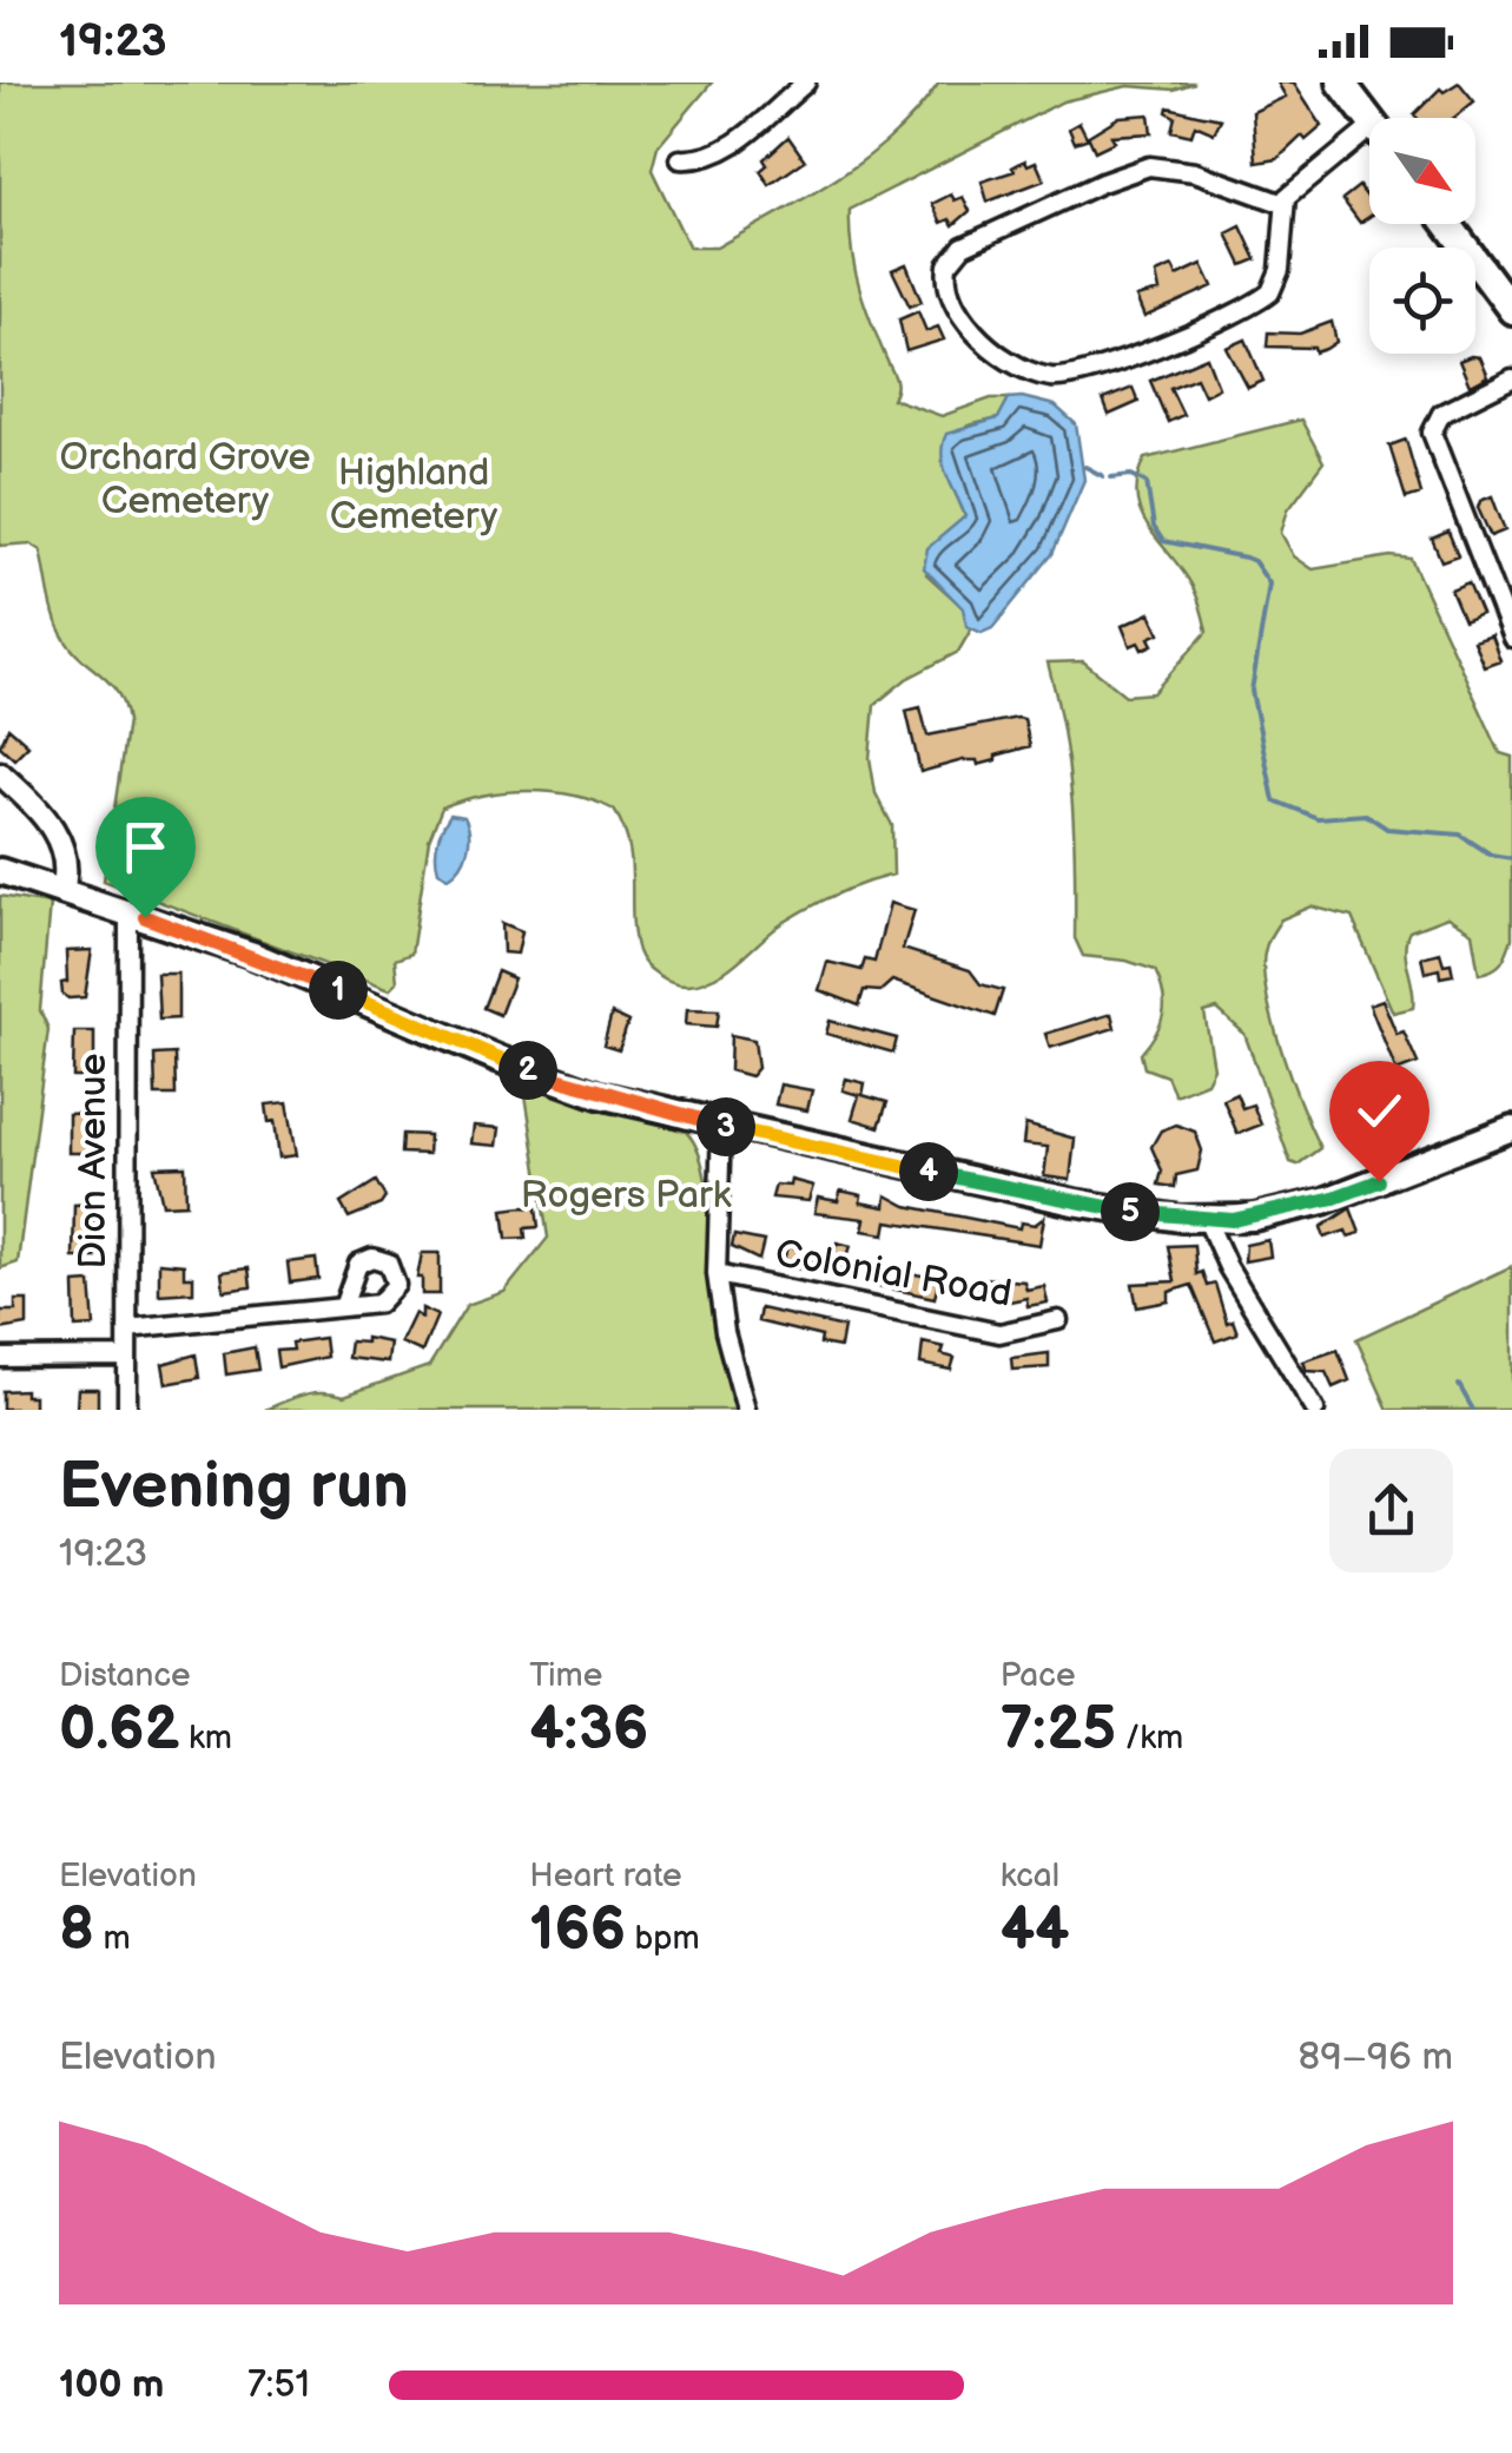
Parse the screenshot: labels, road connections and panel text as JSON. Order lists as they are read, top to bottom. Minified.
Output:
{"streets":{"street":["Dion Avenue","Colonial Road"]},"parks":["Orchard Grove Cemetery","Highland Cemetery","Rogers Park"],"north":"bottom right","page":{"status":"19:23","pins":["1","2","3","4","5"],"heading":["Evening run","19:23"],"stats":[["Distance","0.62 km"],["Time","4:36"],["Pace","7:25 /km"],["Elevation","8 m"],["Heart rate","166 bpm"],["kcal","44"]],"chart":["Elevation","89–96 m"],"list":[{"name":"100 m","note":"7:51"}]}}
